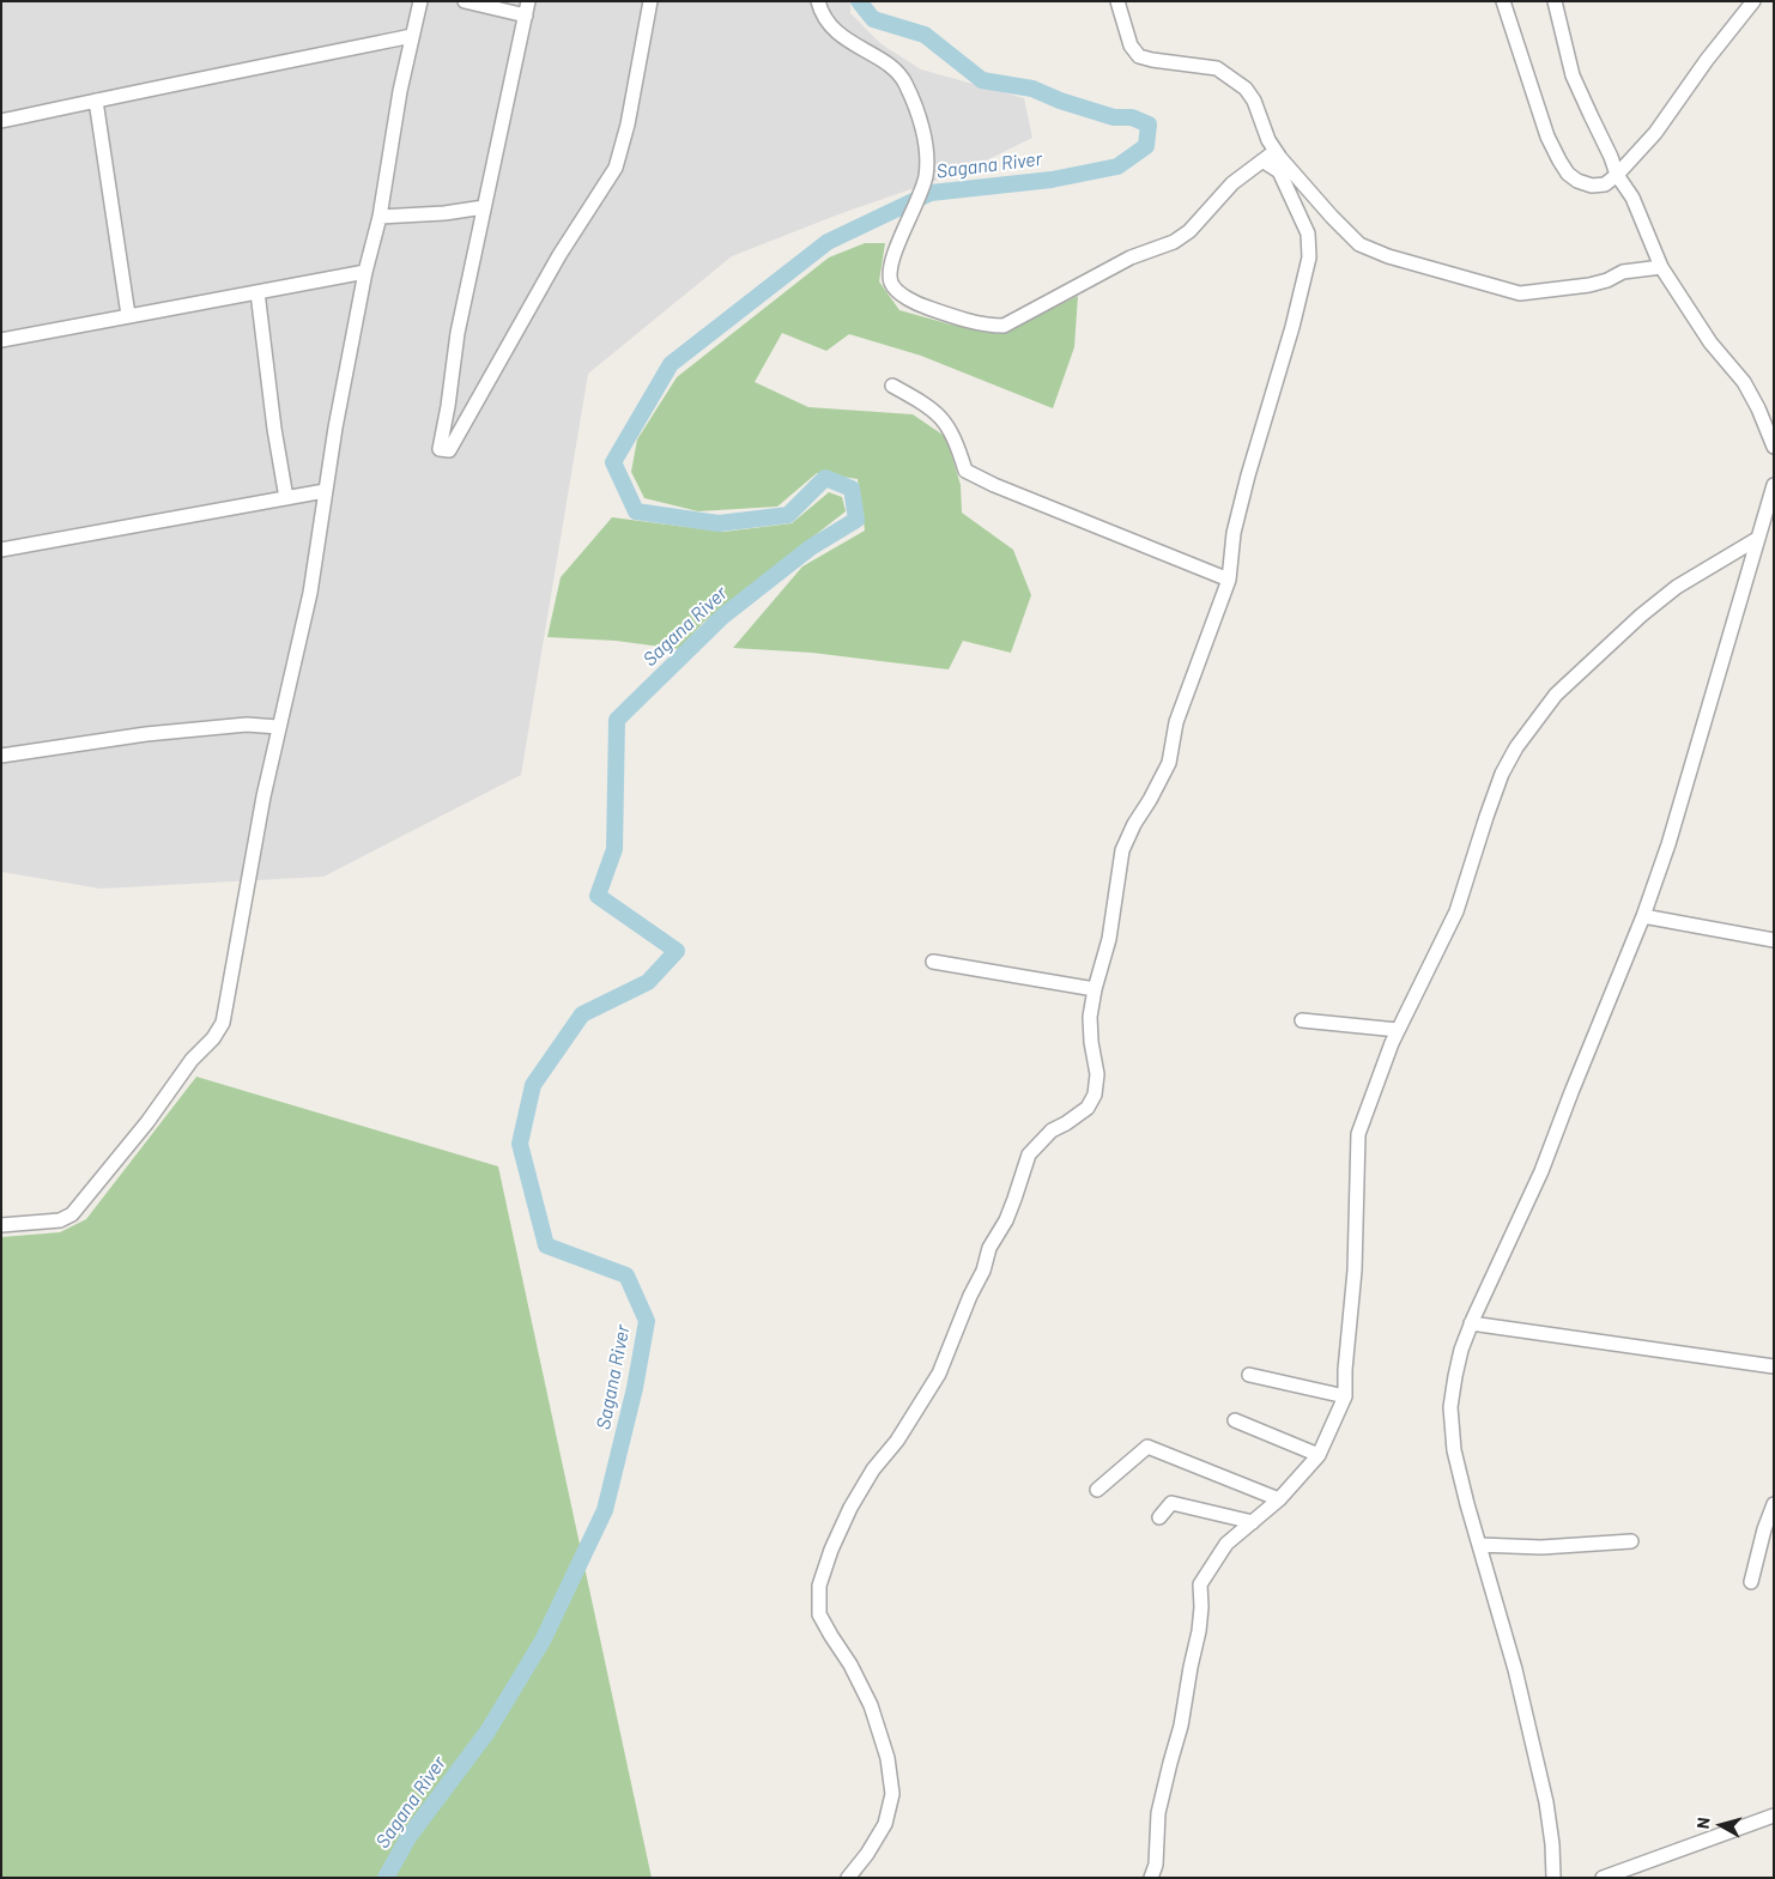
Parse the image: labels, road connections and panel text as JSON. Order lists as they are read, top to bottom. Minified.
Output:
{"water":["Sagana River"],"north":"left"}
